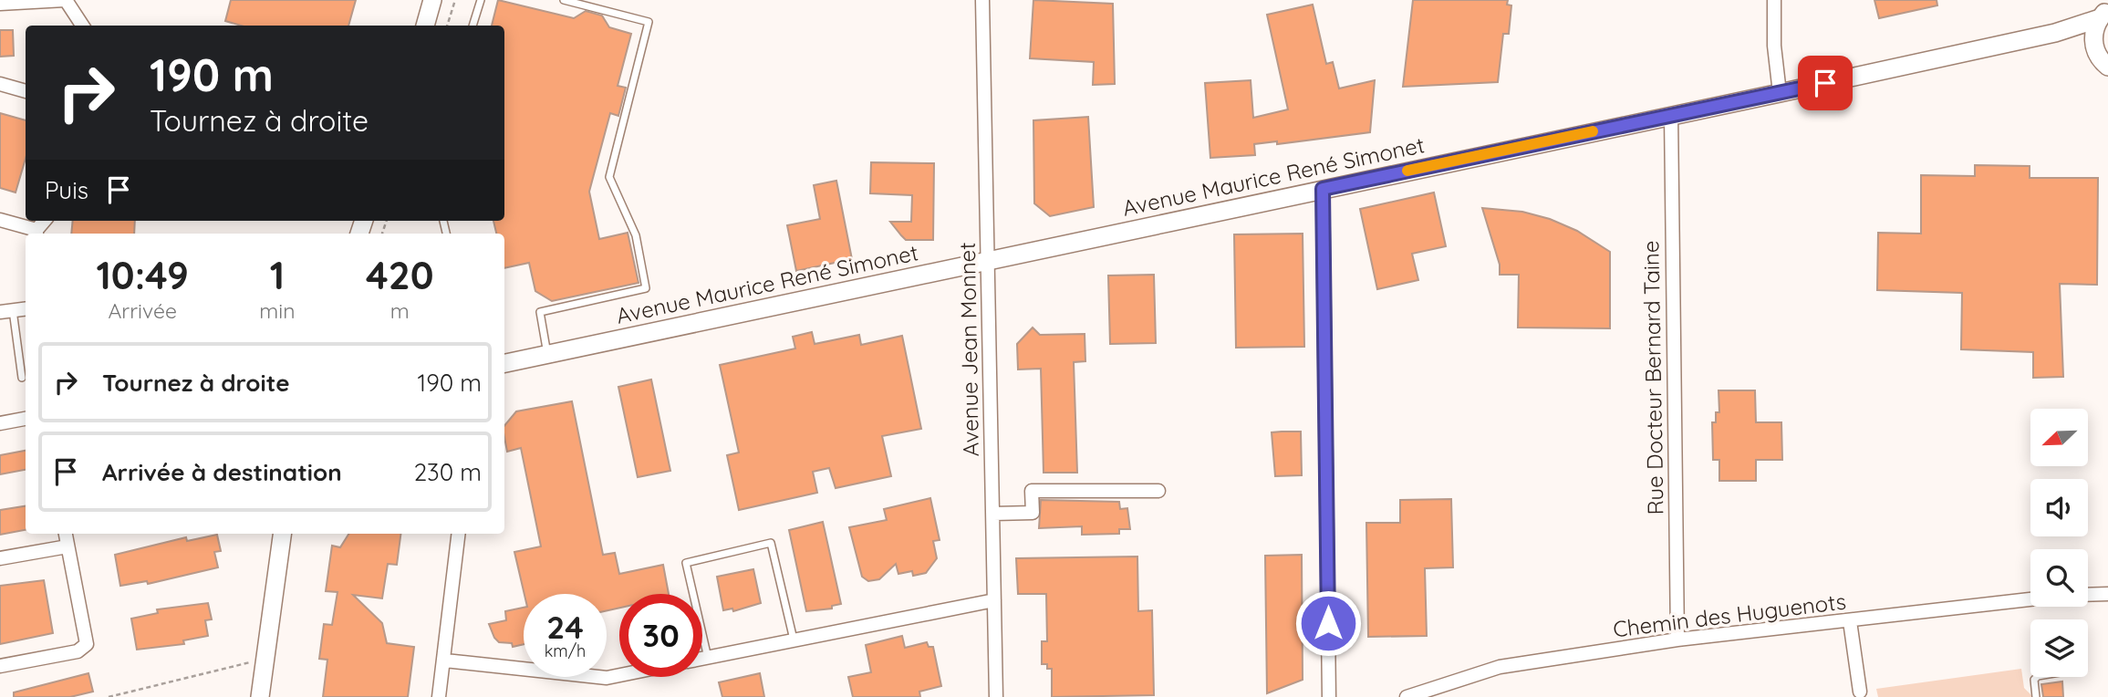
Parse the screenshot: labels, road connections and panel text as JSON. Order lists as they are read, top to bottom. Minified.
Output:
{"streets":{"street":["Avenue Maurice René Simonet","Avenue Jean Monnet","Rue Docteur Bernard Taine","Chemin des Huguenots"]},"crossings":[["Avenue Maurice René Simonet","Avenue Jean Monnet"],["Avenue Maurice René Simonet","Rue Docteur Bernard Taine"],["Rue Docteur Bernard Taine","Chemin des Huguenots"]],"north":"bottom left","page":{"turn":["190 m","Tournez à droite"],"then":"Puis","eta":["10:49","Arrivée","1","min","420","m"],"list":[{"name":"Tournez à droite","value":"190 m"},{"name":"Arrivée à destination","value":"230 m"}],"speed":"24 km/h","limit":"30"}}
